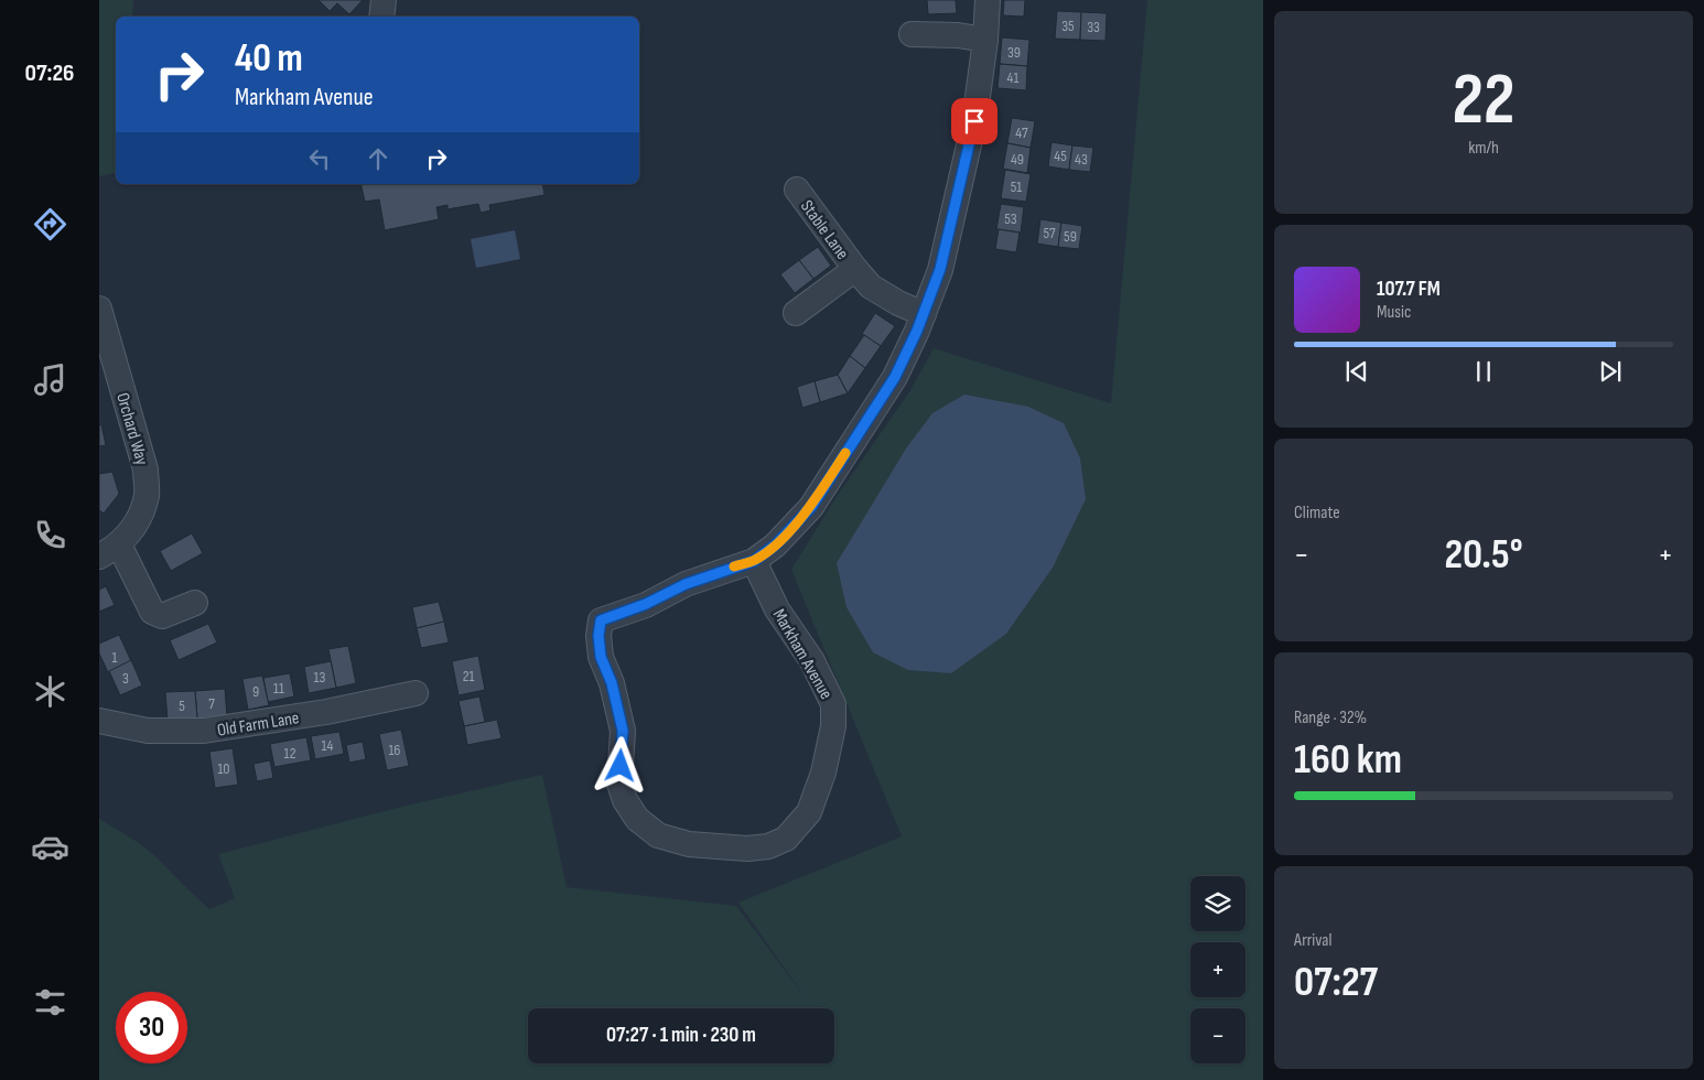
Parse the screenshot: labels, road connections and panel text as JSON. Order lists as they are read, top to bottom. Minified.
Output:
{"streets":{"street":["Stable Lane","Orchard Way","Markham Avenue","Old Farm Lane"]},"crossings":[["Stable Lane","Markham Avenue"]],"house_numbers":["35","33","39","41","47","45","49","43","51","53","57","59","1","21","13","3","11","9","7","5","14","16","12","10"],"page":{"tabs":"07:26","tile":[["22","km/h"],"Climate",["Range · 32%","160 km"],["Arrival","07:27"]],"turn":["40 m","Markham Avenue"],"song":["107.7 FM","Music"],"heat":["−","20.5°","+"],"map_buttons":["+","−"],"limit":"30","trip":"07:27 · 1 min · 230 m"}}
